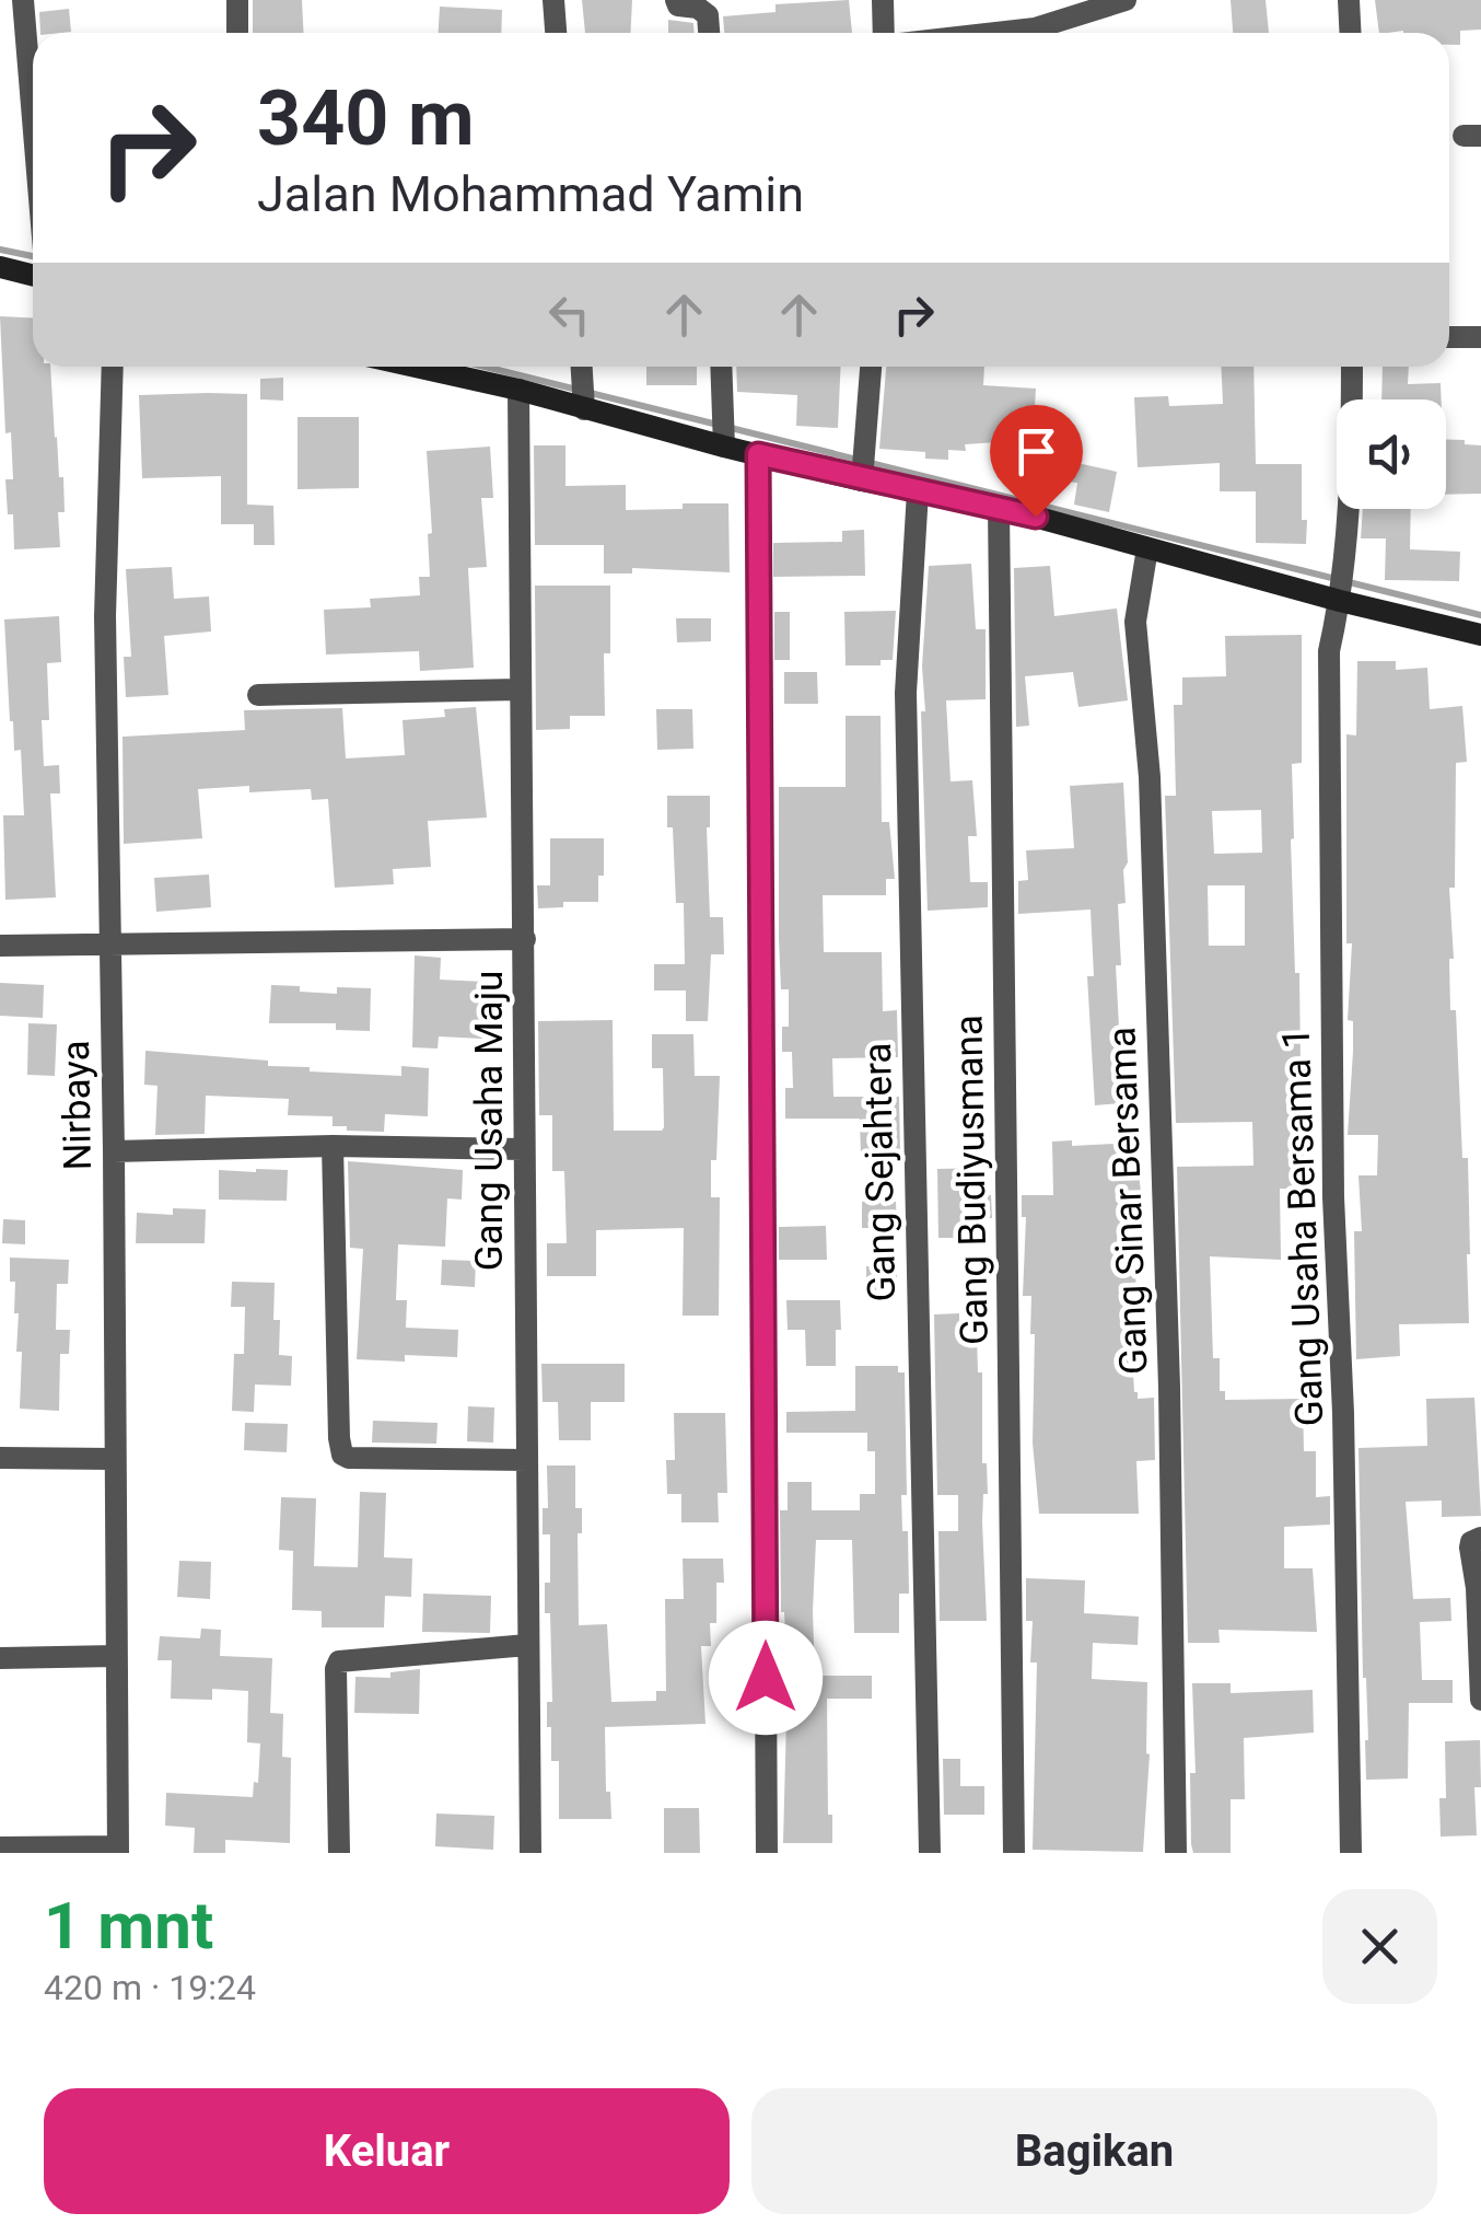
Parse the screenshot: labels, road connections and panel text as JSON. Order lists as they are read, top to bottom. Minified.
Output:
{"streets":{"street":["Nirbaya","Gang Usaha Maju","Gang Sejahtera","Gang Budiyusmana","Gang Sinar Bersama","Gang Usaha Bersama 1"]},"page":{"turn":["340 m","Jalan Mohammad Yamin"],"heading":["1 mnt","420 m · 19:24"],"buttons":["Keluar","Bagikan"]}}
